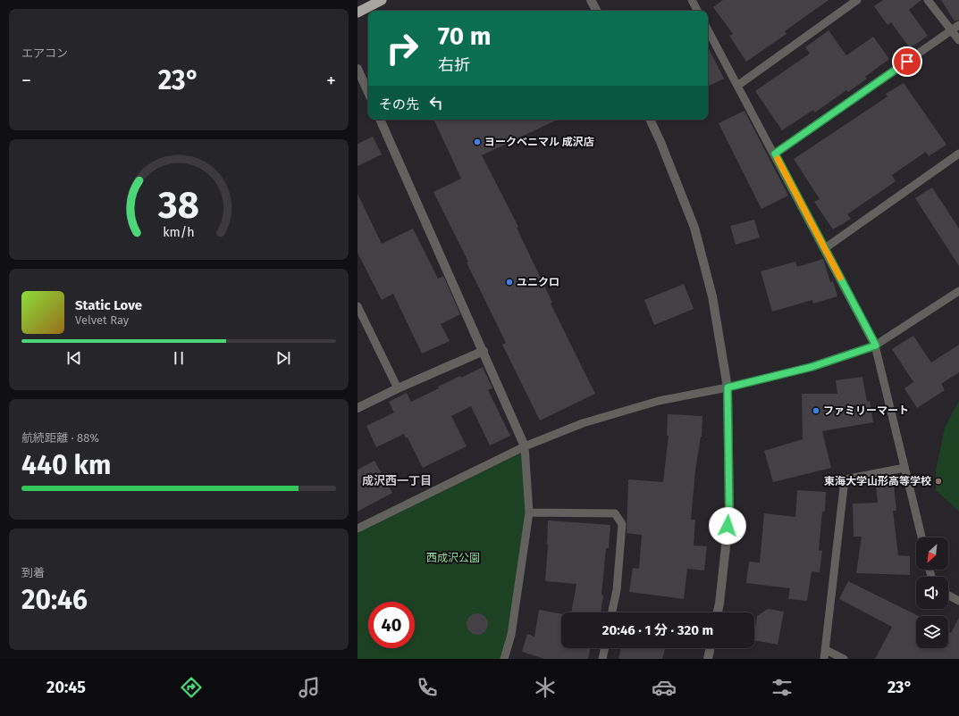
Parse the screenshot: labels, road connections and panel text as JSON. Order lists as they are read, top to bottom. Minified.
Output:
{"districts":["成沢西一丁目"],"parks":["西成沢公園"],"places":["ヨークベニマル 成沢店","ユニクロ","ファミリーマート","東海大学山形高等学校"],"north":"bottom left","page":{"tile":["エアコン",["航続距離 · 88%","440 km"],["到着","20:46"]],"turn":["70 m","右折"],"heat":["−","23°","+"],"then":"その先","song":["Static Love","Velvet Ray"],"limit":"40","trip":"20:46 · 1 分 · 320 m","tabs":["20:45","23°"],"gauge":["38","km/h"]}}
